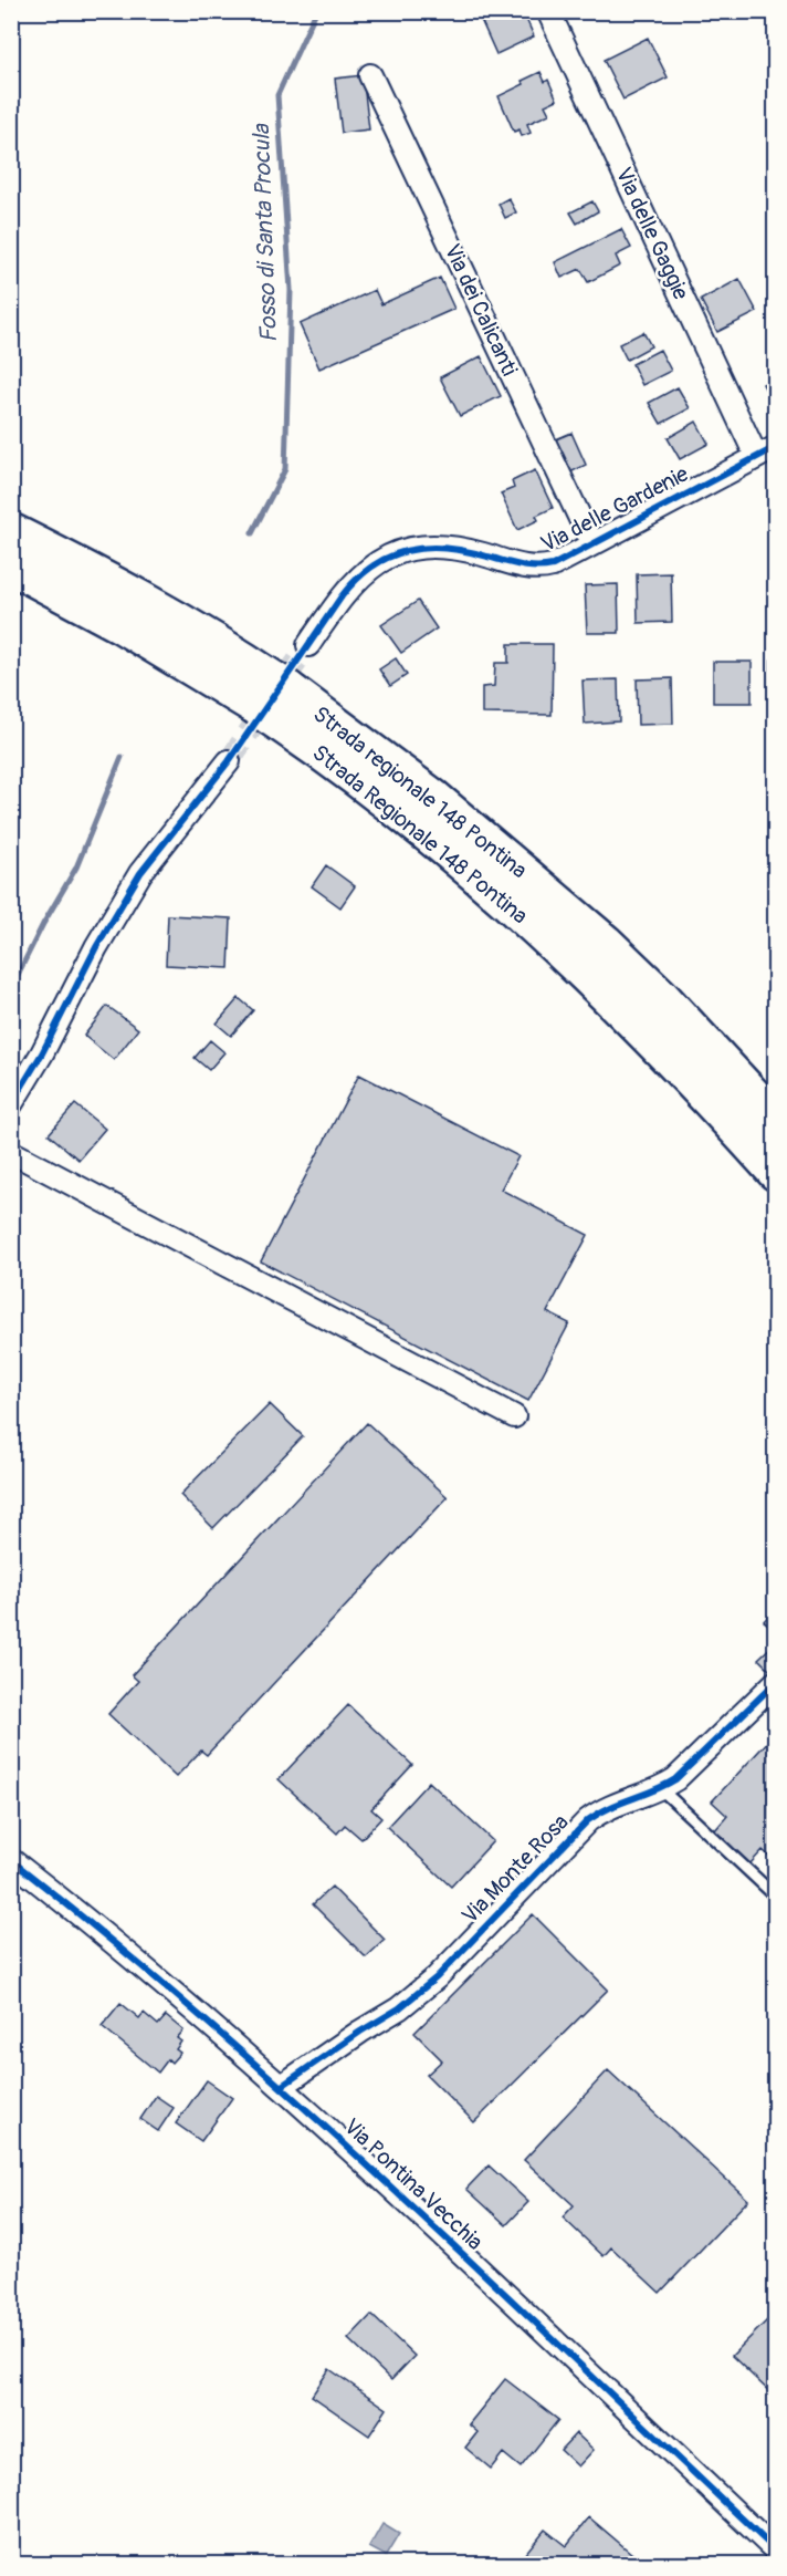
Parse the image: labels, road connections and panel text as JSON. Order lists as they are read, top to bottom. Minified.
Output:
{"streets":{"highway":["Strada regionale 148 Pontina","Strada Regionale 148 Pontina"],"street":["Via delle Gaggie","Via dei Calicanti","Via delle Gardenie","Via Monte Rosa","Via Pontina Vecchia"]},"crossings":[["Via delle Gaggie","Via delle Gardenie"],["Via dei Calicanti","Via delle Gardenie"],["Strada regionale 148 Pontina","Strada Regionale 148 Pontina"],["Via Monte Rosa","Via Pontina Vecchia"]],"water":["Fosso di Santa Procula"]}
